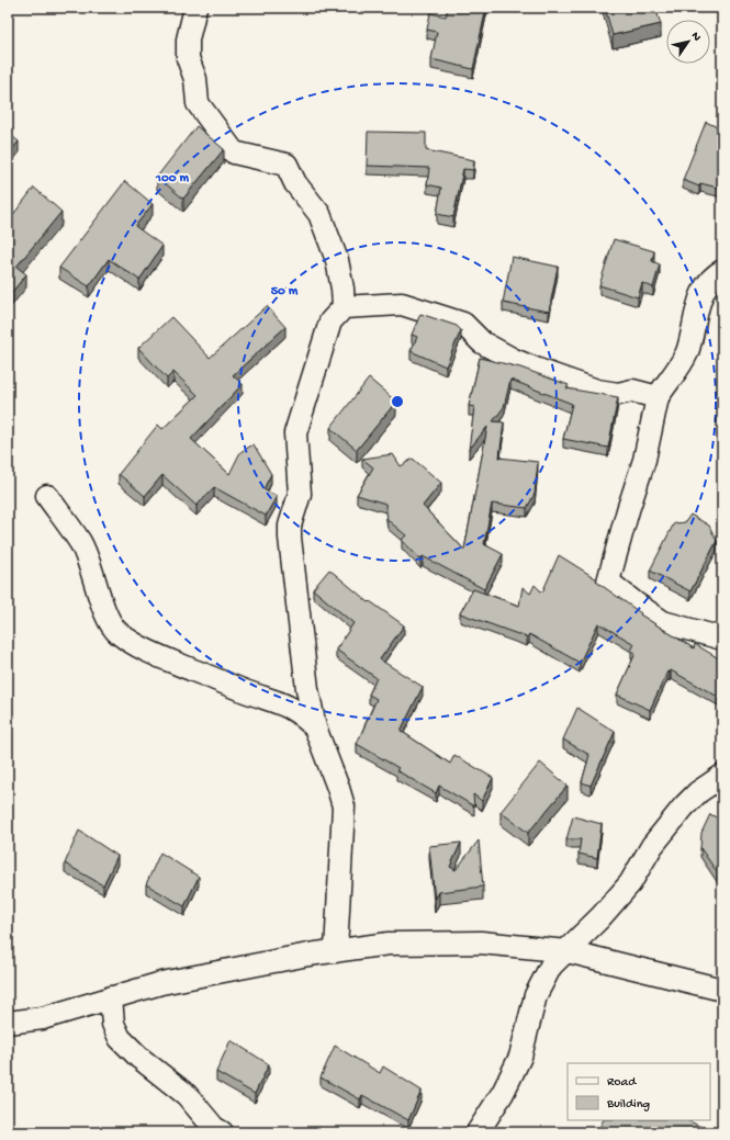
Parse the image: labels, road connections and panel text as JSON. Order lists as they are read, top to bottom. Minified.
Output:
{"legend":["Road","Building"],"north":"top right","rings":["100 m","50 m"]}
